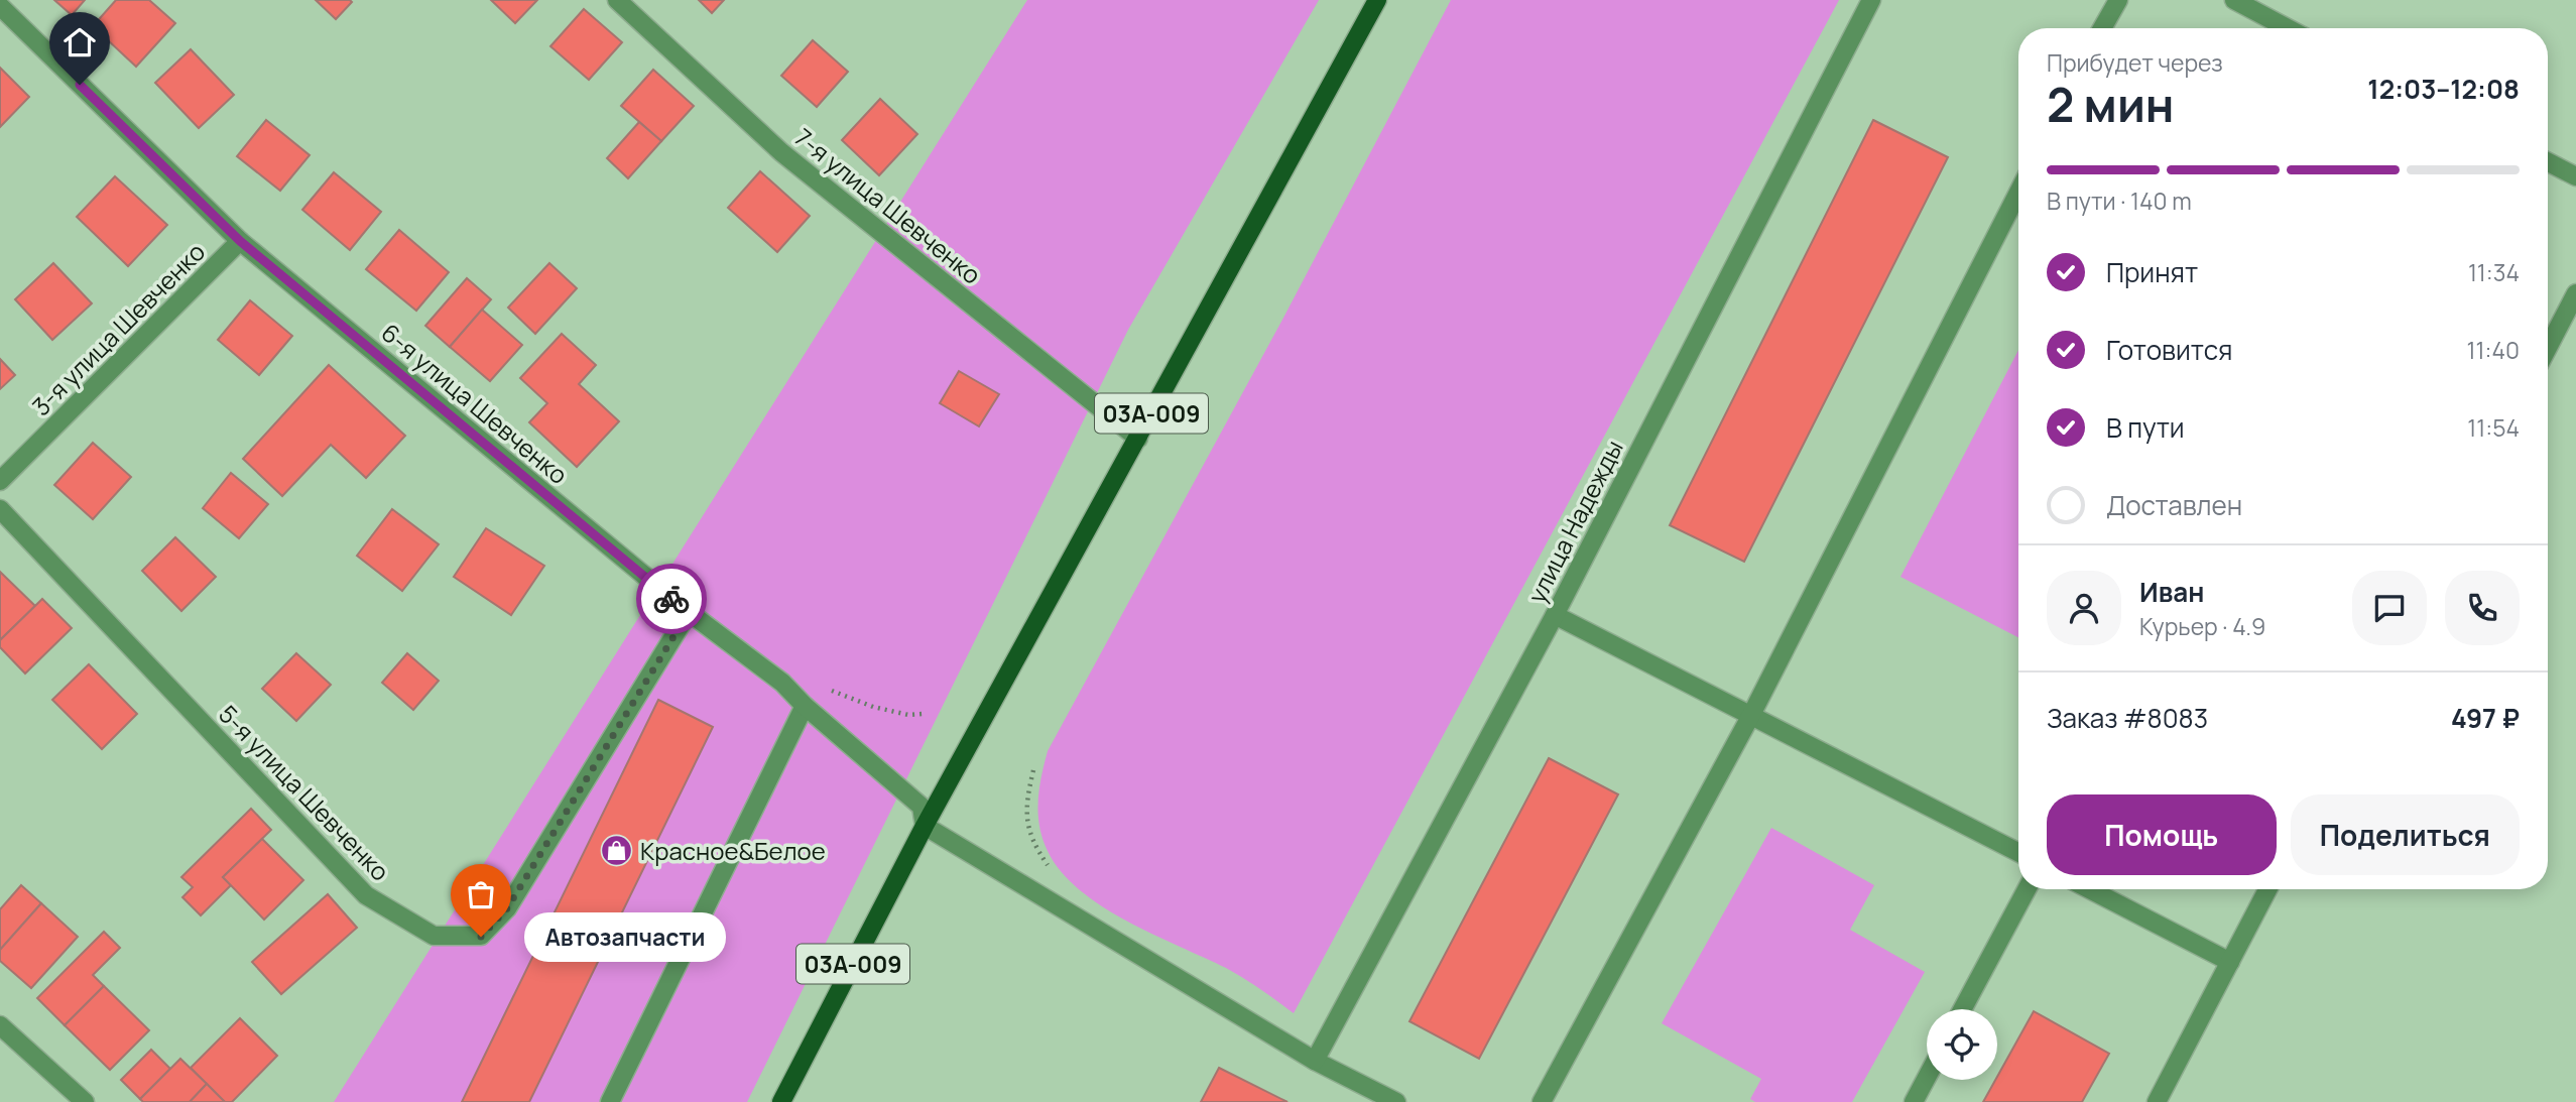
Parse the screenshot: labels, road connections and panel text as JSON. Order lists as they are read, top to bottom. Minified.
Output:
{"streets":{"main road":["03А-009"],"street":["7-я улица Шевченко","3-я улица Шевченко","6-я улица Шевченко","улица Надежды","5-я улица Шевченко"]},"crossings":[["7-я улица Шевченко","03А-009"],["3-я улица Шевченко","6-я улица Шевченко"],["6-я улица Шевченко","03А-009"],["6-я улица Шевченко","5-я улица Шевченко"]],"places":{"shop":["Красное&Белое"],"other":["Автозапчасти"]},"page":{"heading":["2 мин","Прибудет через","12:03–12:08"],"panel":["Иван","Курьер · 4.9","Заказ #8083","497 ₽"],"bar":"В пути · 140 m","list":[["Принят","11:34"],["Готовится","11:40"],["В пути","11:54"],"Доставлен"],"buttons":["Помощь","Поделиться"],"bubble":"Автозапчасти"}}
